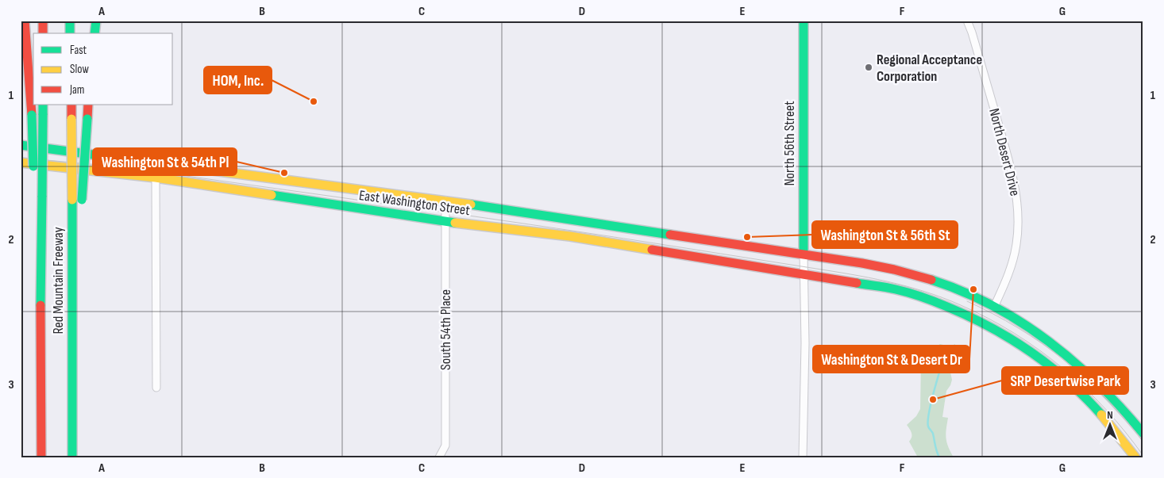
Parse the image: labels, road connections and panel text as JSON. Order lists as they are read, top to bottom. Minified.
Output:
{"streets":{"main road":["North 56th Street","East Washington Street","Red Mountain Freeway"],"street":["North Desert Drive","South 54th Place"]},"crossings":[["North 56th Street","East Washington Street"],["North Desert Drive","East Washington Street"],["East Washington Street","South 54th Place"]],"places":["Regional Acceptance Corporation","HOM, Inc.","Washington St & 54th Pl","Washington St & 56th St","Washington St & Desert Dr","SRP Desertwise Park"],"legend":["Fast","Slow","Jam"],"north":"top","grid":{"columns":["A","B","C","D","E","F","G"],"rows":["1","2","3"]}}
